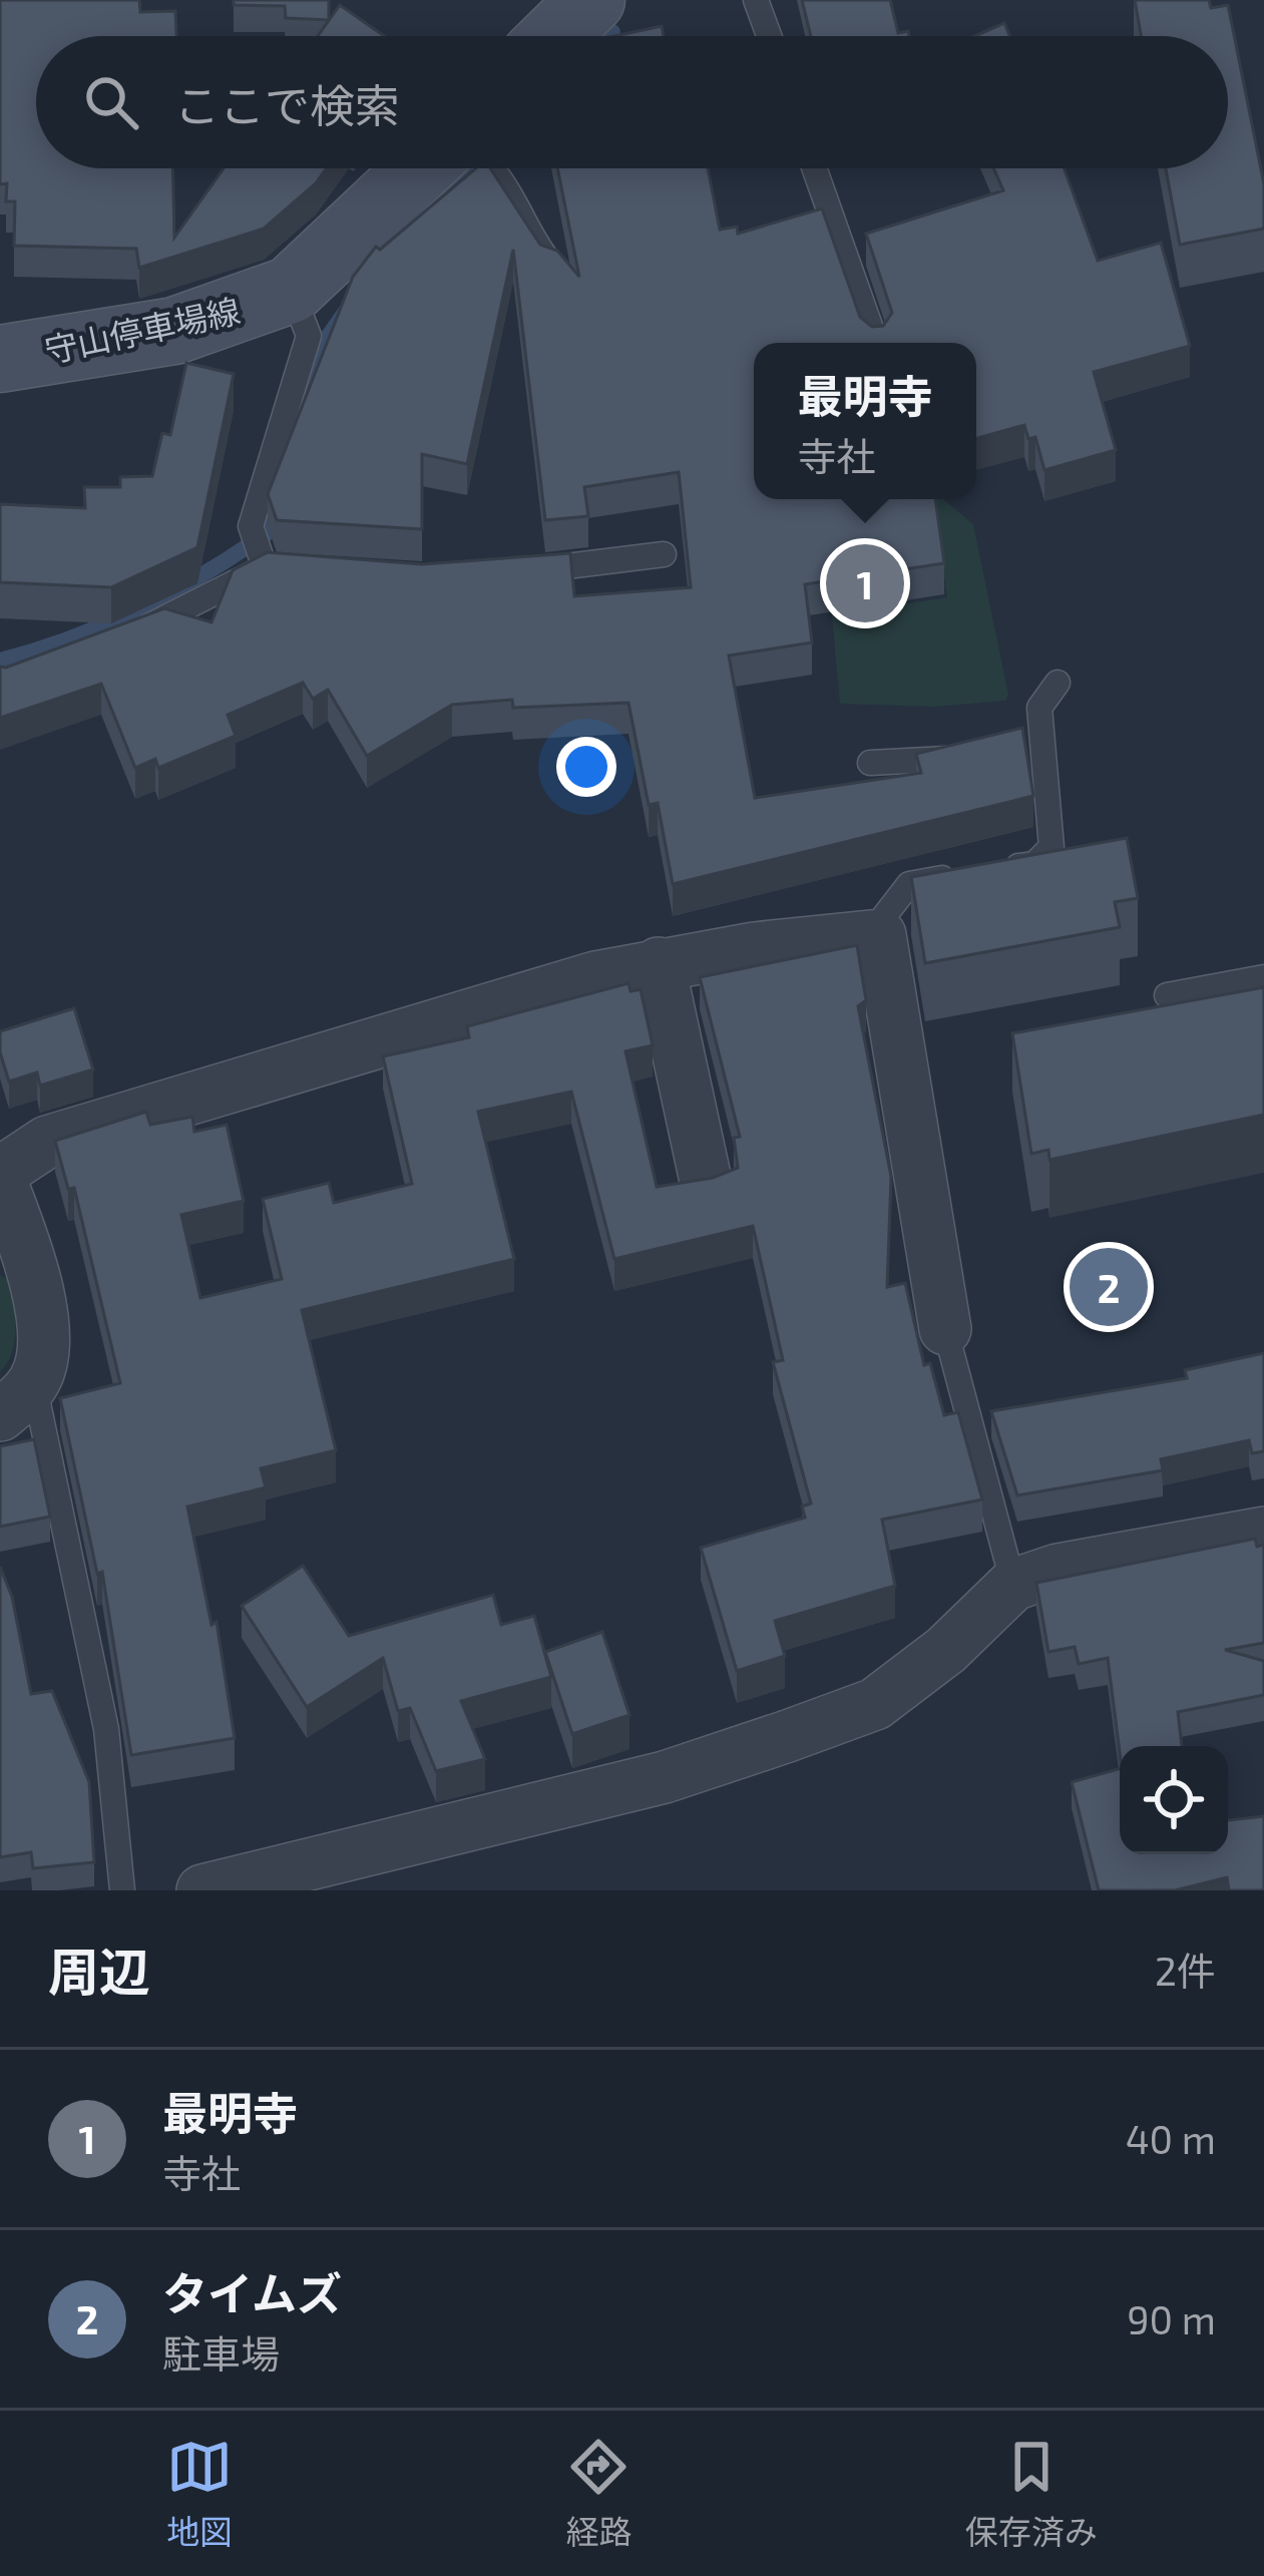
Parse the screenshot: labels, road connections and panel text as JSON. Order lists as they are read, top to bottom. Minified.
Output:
{"streets":{"main road":["守山停車場線"]},"page":{"search":"ここで検索","popup":["最明寺","寺社"],"pins":["1","2"],"heading":["周辺","2件"],"list":[{"mark":"1","name":"最明寺","note":"寺社","value":"40 m"},{"mark":"2","name":"タイムズ","note":"駐車場","value":"90 m"}],"nav":["地図","経路","保存済み"]}}
